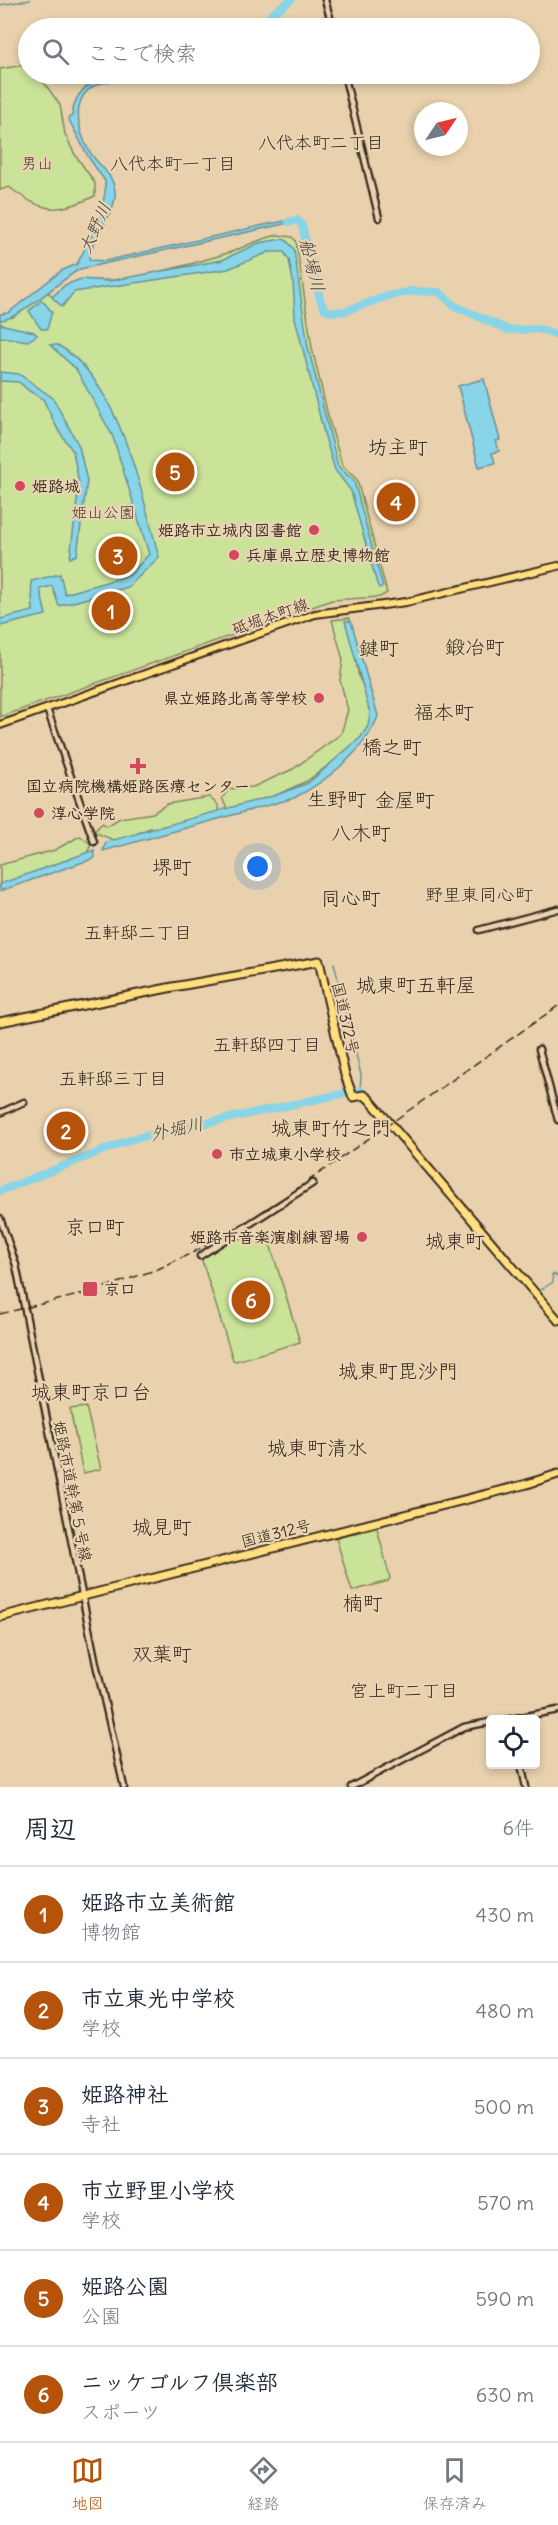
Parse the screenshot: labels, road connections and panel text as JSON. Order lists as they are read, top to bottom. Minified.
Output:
{"streets":{"highway":["国道372号","国道312号"],"main road":["砥堀本町線"],"street":["姫路市道幹第５号線"]},"crossings":[["姫路市道幹第５号線","国道312号"]],"districts":["八代本町二丁目","八代本町一丁目","坊主町","鍛冶町","鍵町","福本町","橋之町","生野町","金屋町","八木町","堺町","野里東同心町","同心町","五軒邸二丁目","城東町五軒屋","五軒邸四丁目","五軒邸三丁目","城東町竹之門","京口町","城東町","城東町毘沙門","城東町京口台","城東町清水","城見町","楠町","双葉町","宮上町二丁目"],"water":["大野川","船場川","外堀川"],"parks":["男山","姫山公園"],"places":{"other":["姫路城","姫路市立城内図書館","兵庫県立歴史博物館","県立姫路北高等学校","淳心学院","市立城東小学校","姫路市音楽演劇練習場"],"health":["国立病院機構姫路医療センター"],"transit":["京口"]},"north":"top right","page":{"search":"ここで検索","pins":["5","4","3","1","2","6"],"heading":["周辺","6件"],"list":[{"mark":"1","name":"姫路市立美術館","note":"博物館","value":"430 m"},{"mark":"2","name":"市立東光中学校","note":"学校","value":"480 m"},{"mark":"3","name":"姫路神社","note":"寺社","value":"500 m"},{"mark":"4","name":"市立野里小学校","note":"学校","value":"570 m"},{"mark":"5","name":"姫路公園","note":"公園","value":"590 m"},{"mark":"6","name":"ニッケゴルフ倶楽部","note":"スポーツ","value":"630 m"}],"nav":["地図","経路","保存済み"]}}
